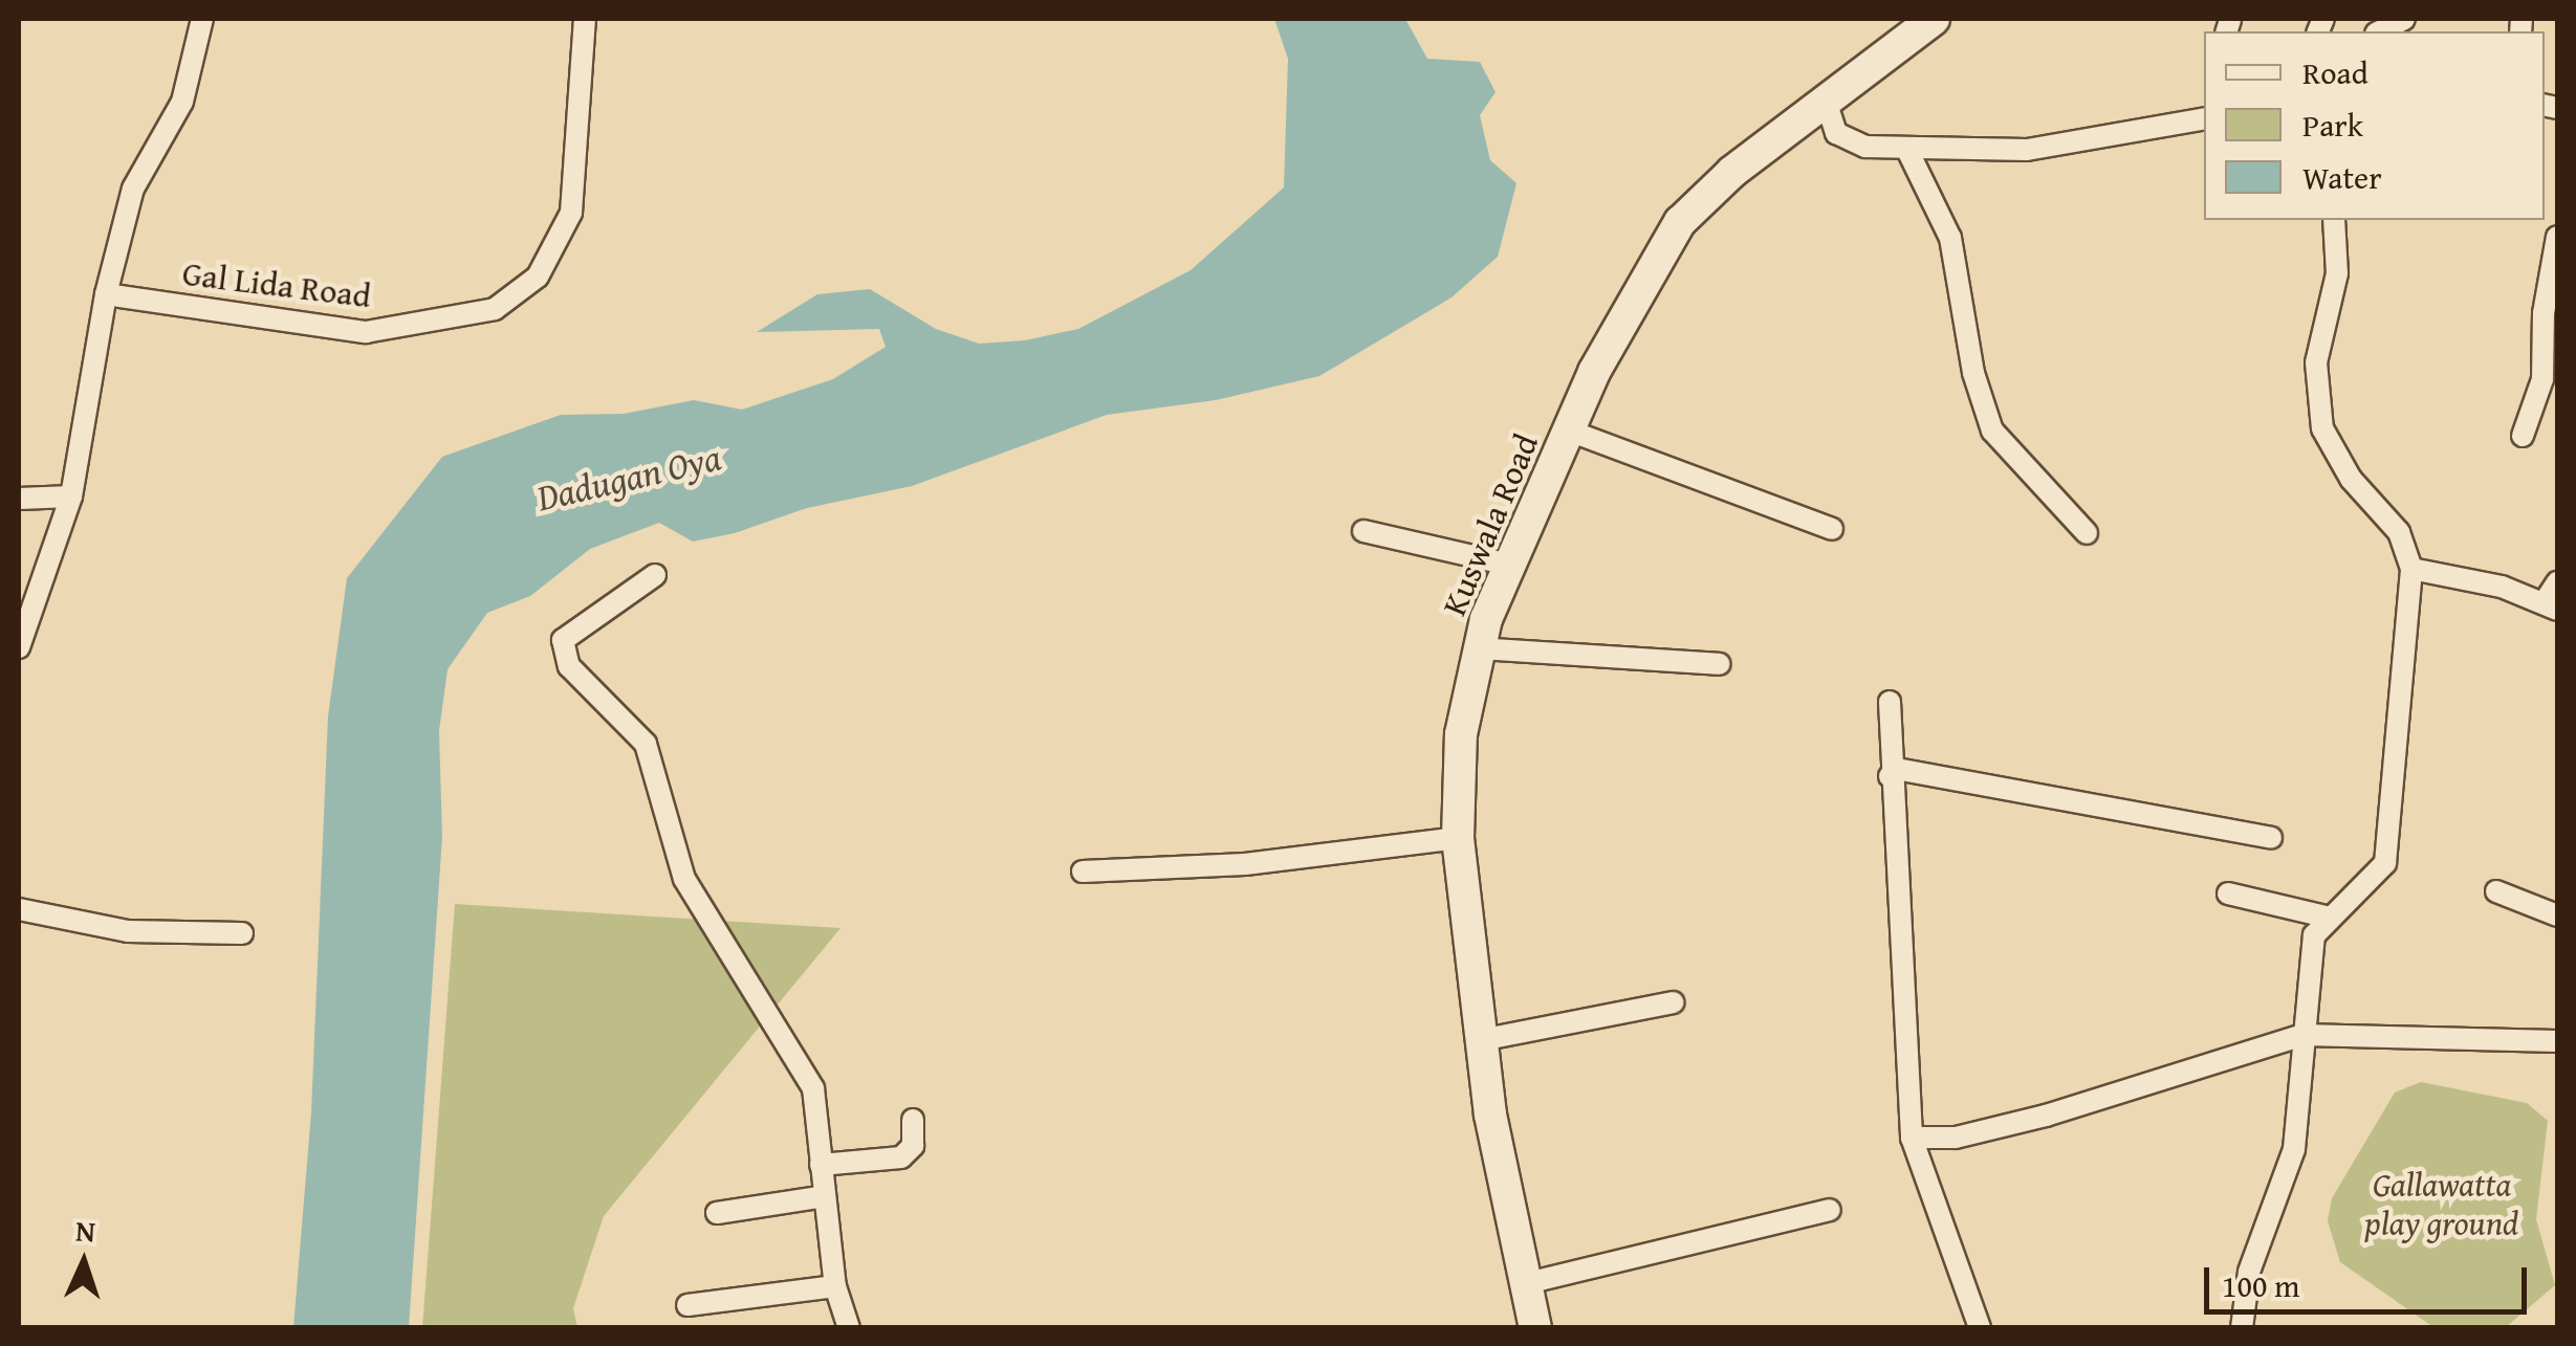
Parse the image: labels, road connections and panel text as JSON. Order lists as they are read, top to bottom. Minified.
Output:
{"streets":{"street":["Gal Lida Road","Kuswala Road"]},"water":["Dadugan Oya"],"parks":["Gallawatta play ground"],"legend":["Road","Park","Water"],"scale_bar":"100 m","north":"top"}
